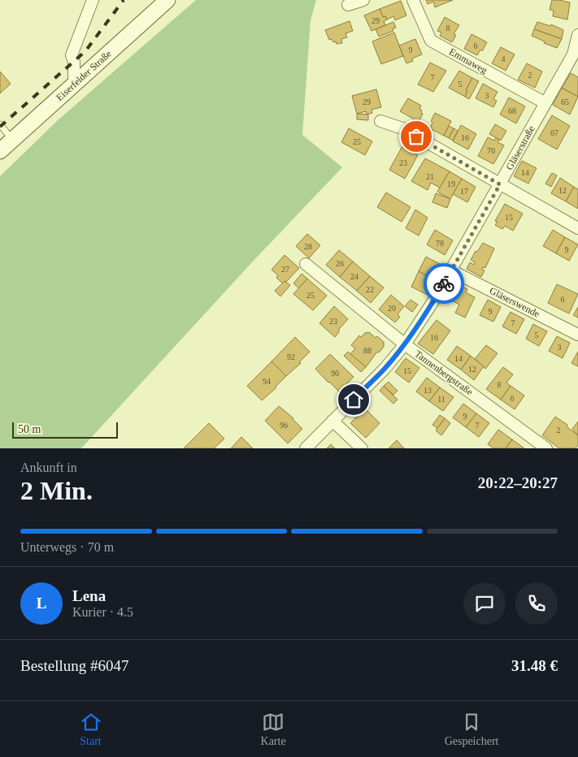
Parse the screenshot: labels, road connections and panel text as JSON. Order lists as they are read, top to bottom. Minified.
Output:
{"streets":{"main road":["Eiserfelder Straße"],"street":["Emmaweg","Gläserstraße","Gläserswende","Tannenbergstraße"]},"crossings":[["Emmaweg","Gläserstraße"],["Gläserstraße","Gläserswende"],["Gläserstraße","Tannenbergstraße"]],"house_numbers":["29","8","6","9","4","2","7","5","3","29","65","68","67","16","25","70","23","14","21","19","12","17","15","78","28","9","26","27","24","22","25","6","20","9","23","7","5","16","3","88","92","14","12","15","90","94","8","13","6","11","9","96","7","2"],"scale_bar":"50 m","page":{"scale":"50 m","heading":["2 Min.","Ankunft in","20:22–20:27"],"panel":["Lena","Kurier · 4.5","Bestellung #6047","31.48 €"],"bar":"Unterwegs · 70 m","round":"L","tabs":["Start","Karte","Gespeichert"]}}
